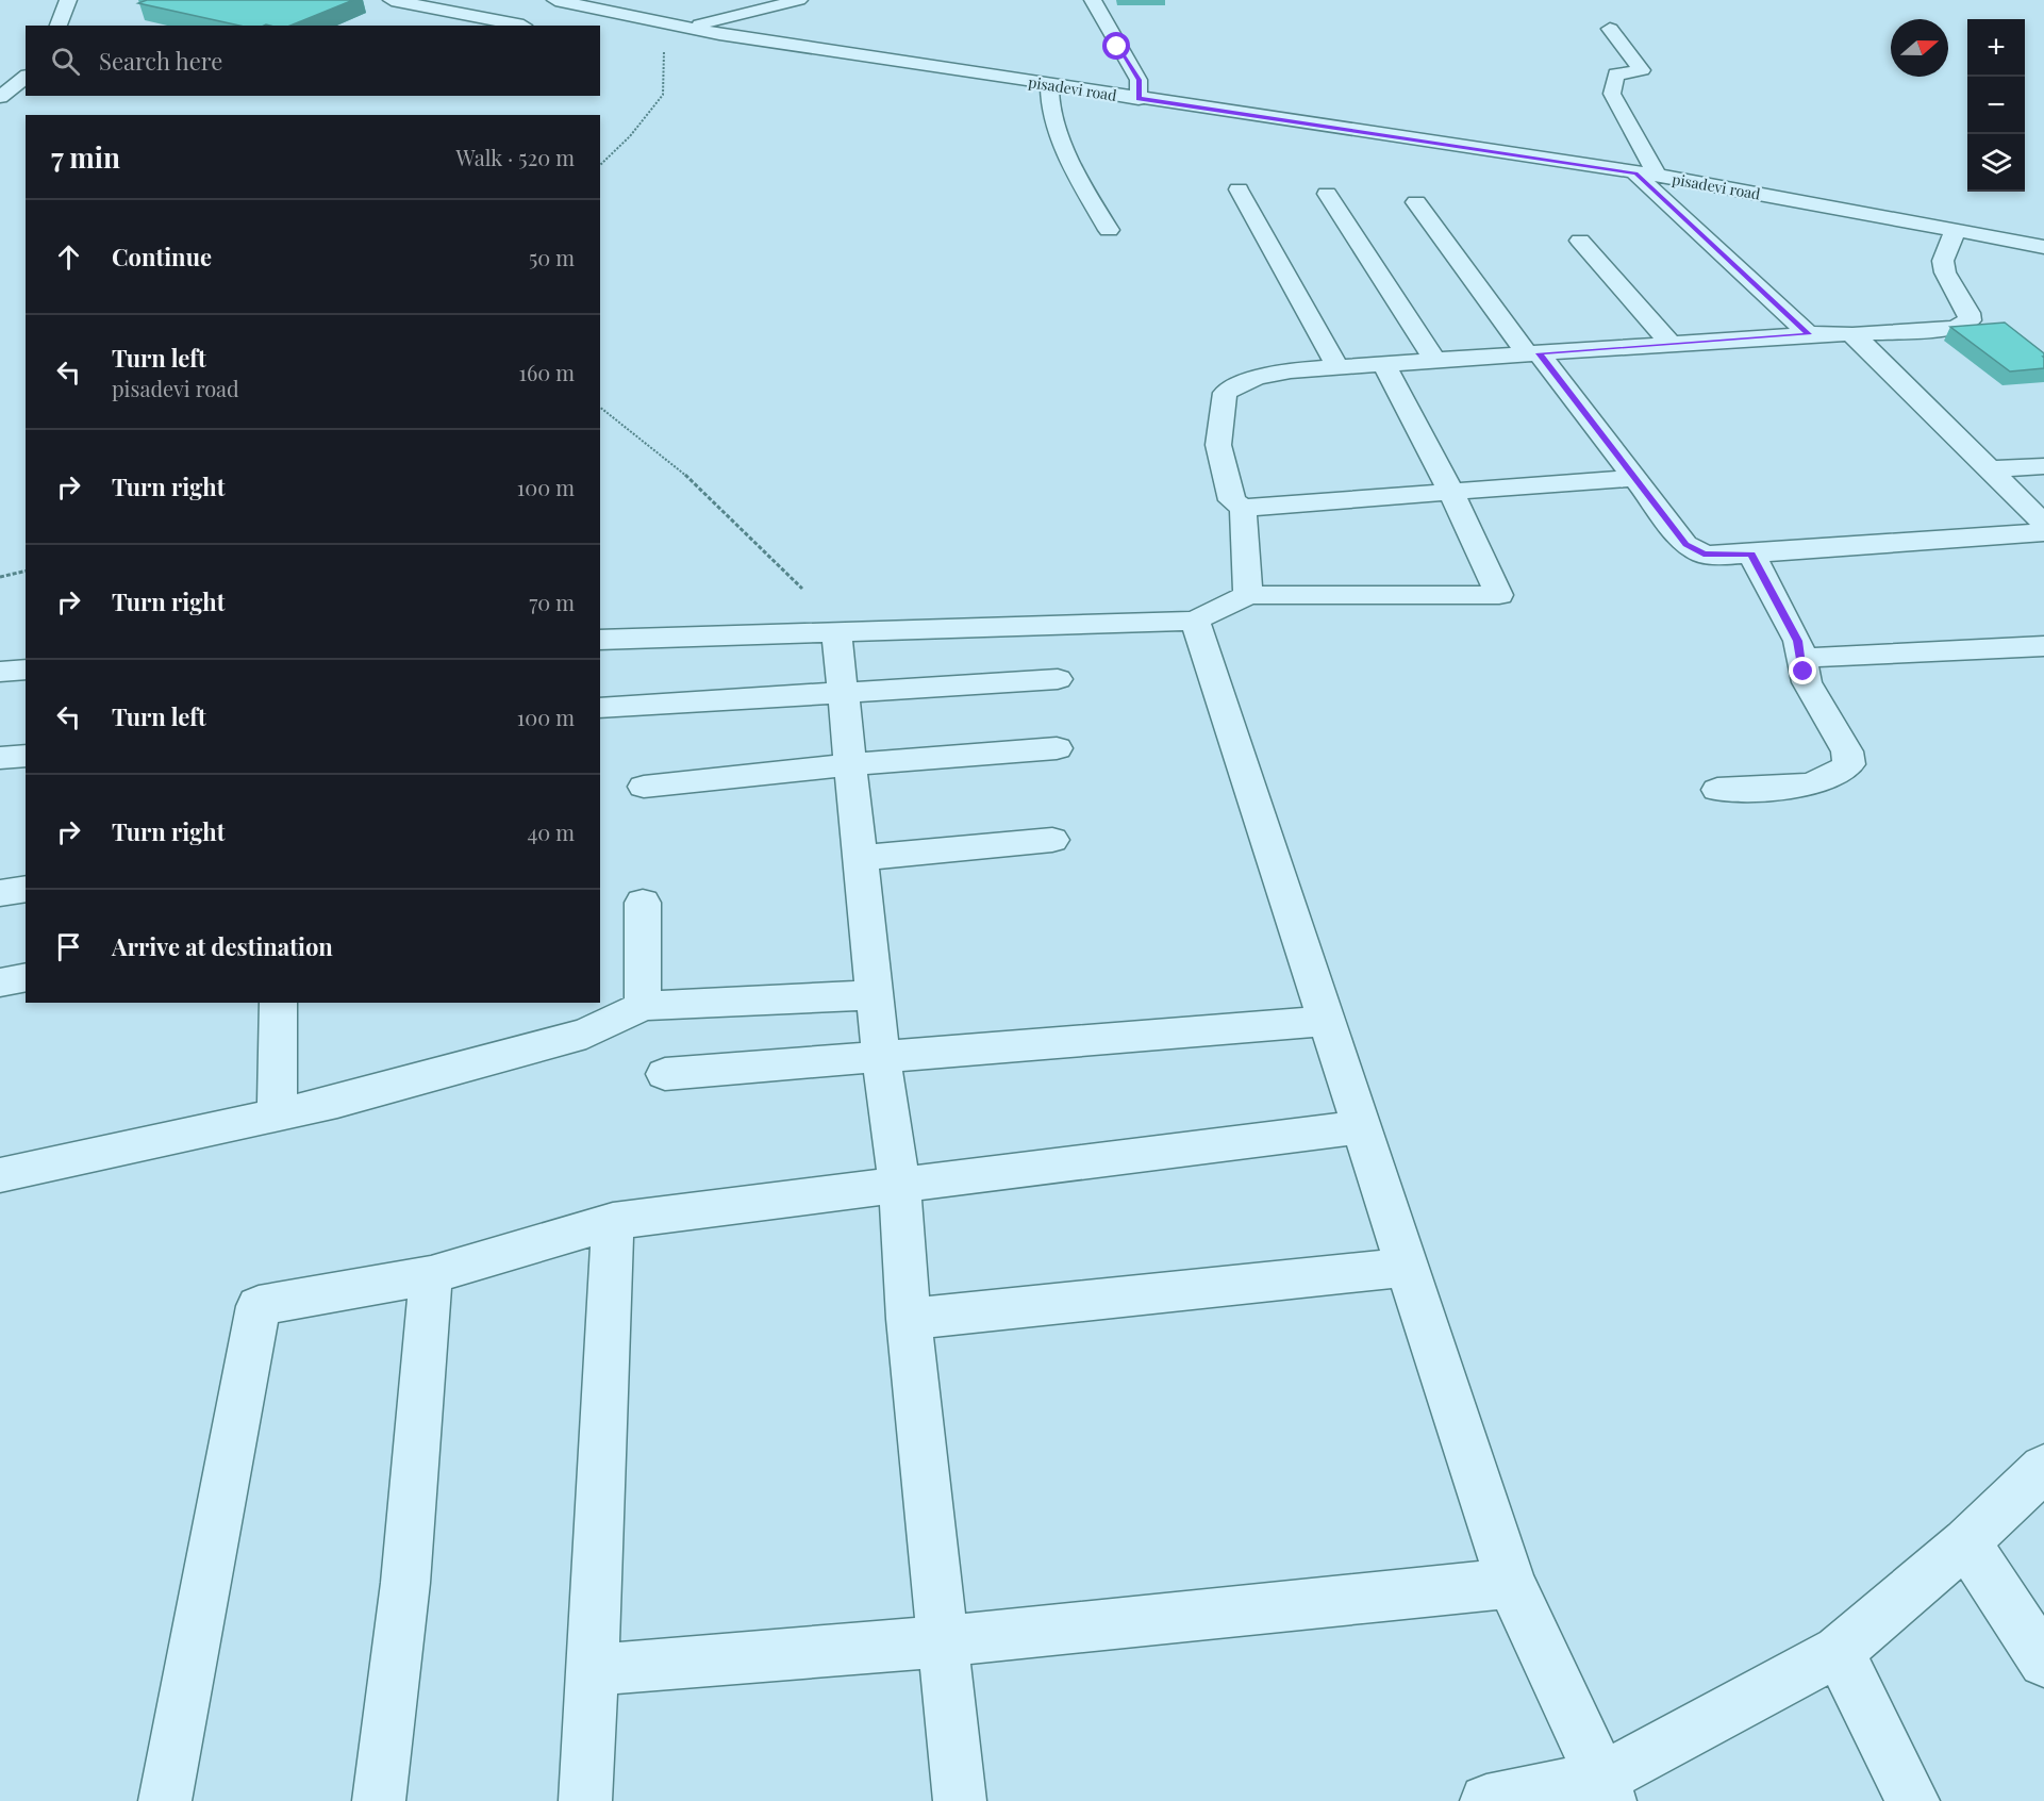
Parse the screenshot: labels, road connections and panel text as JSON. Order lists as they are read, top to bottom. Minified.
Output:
{"streets":{"street":["pisadevi road"]},"north":"right","page":{"map_buttons":["+","−"],"search":"Search here","heading":["7 min","Walk · 520 m"],"list":[["Continue","50 m"],["Turn left","pisadevi road","160 m"],["Turn right","100 m"],["Turn right","70 m"],["Turn left","100 m"],["Turn right","40 m"],"Arrive at destination"]}}
